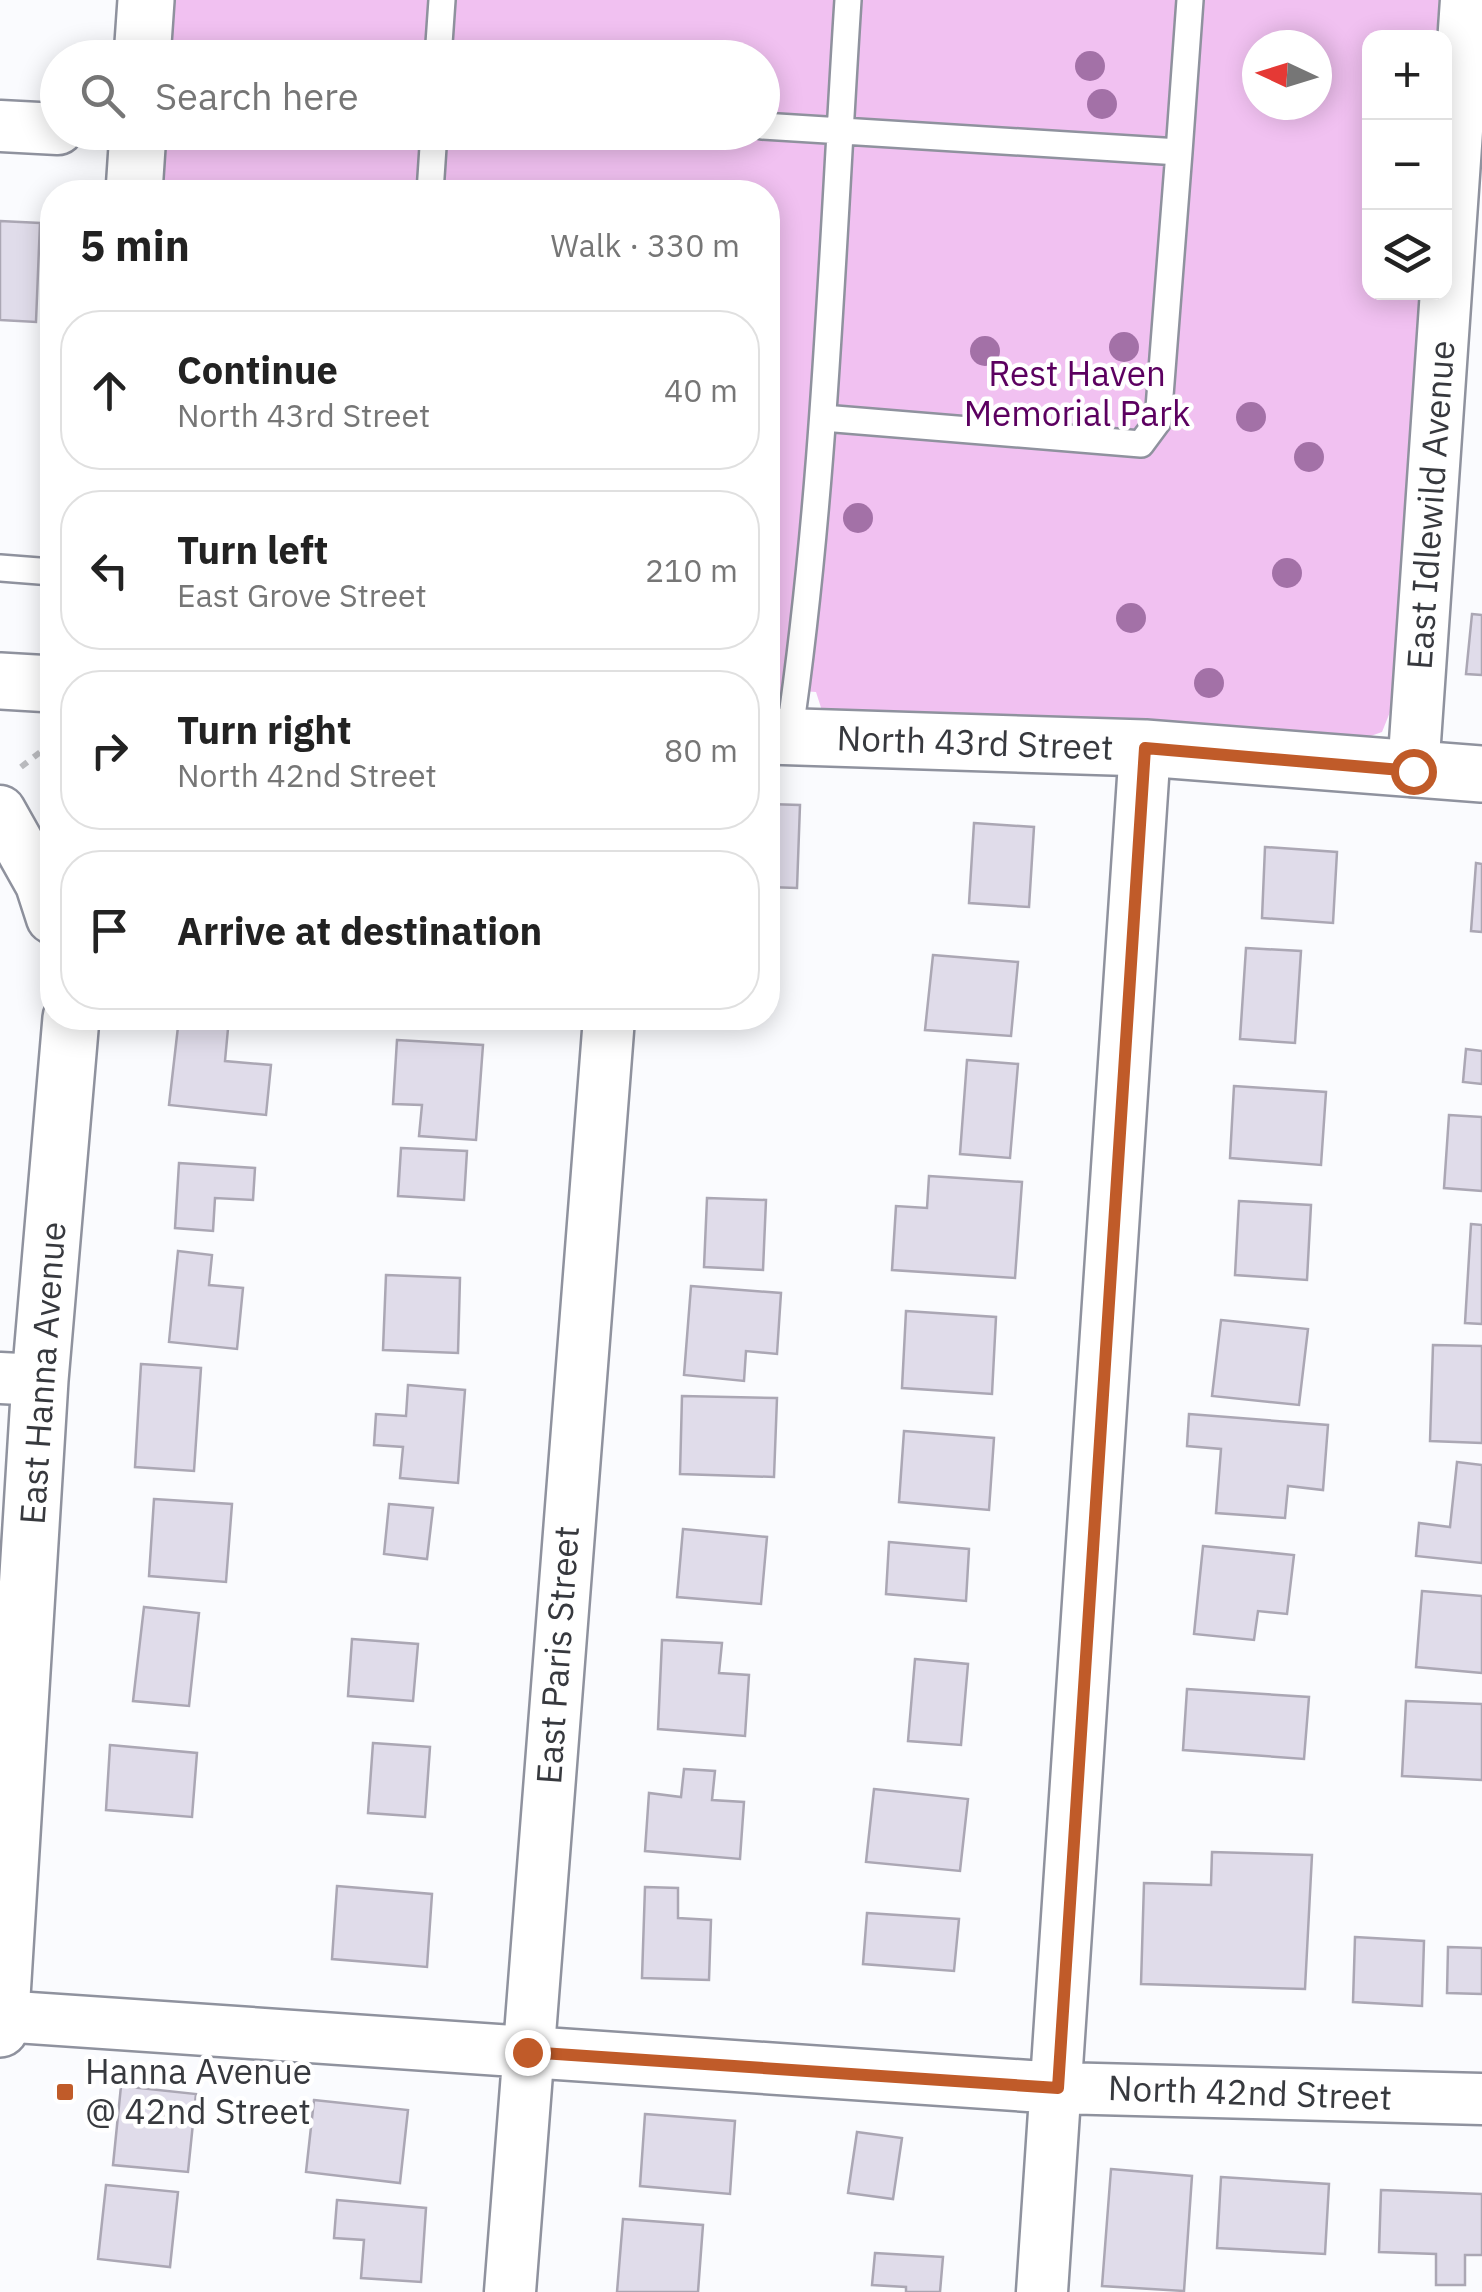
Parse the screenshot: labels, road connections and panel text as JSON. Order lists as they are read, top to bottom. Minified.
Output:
{"streets":{"street":["East Idlewild Avenue","North 43rd Street","East Hanna Avenue","East Paris Street","North 42nd Street"]},"crossings":[["East Idlewild Avenue","North 43rd Street"],["East Hanna Avenue","North 42nd Street"],["East Paris Street","North 42nd Street"]],"parks":["Rest Haven Memorial Park"],"places":{"transit":["Hanna Avenue @ 42nd Street"]},"north":"left","page":{"map_buttons":["+","−"],"search":"Search here","heading":["5 min","Walk · 330 m"],"list":[["Continue","North 43rd Street","40 m"],["Turn left","East Grove Street","210 m"],["Turn right","North 42nd Street","80 m"],"Arrive at destination"]}}
